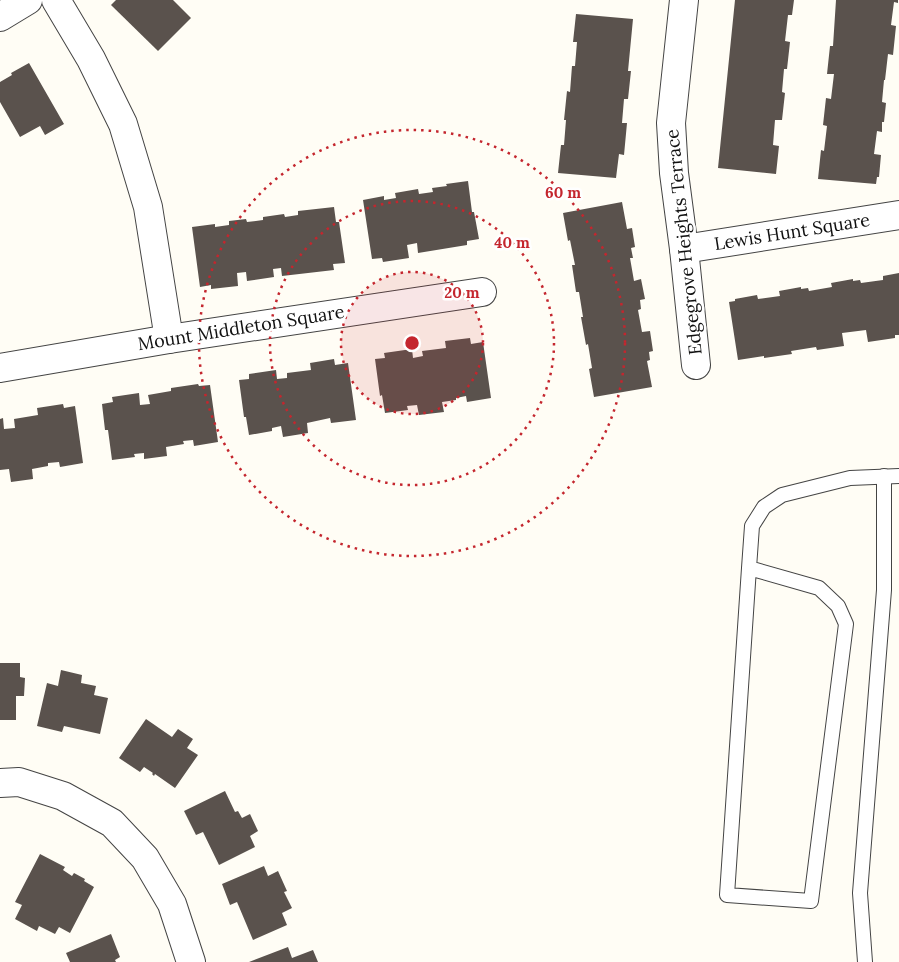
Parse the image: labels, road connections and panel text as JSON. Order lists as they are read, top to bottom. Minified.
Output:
{"streets":{"street":["Lewis Hunt Square","Edgegrove Heights Terrace","Mount Middleton Square"]},"crossings":[["Lewis Hunt Square","Edgegrove Heights Terrace"]],"rings":["60 m","40 m","20 m"]}
